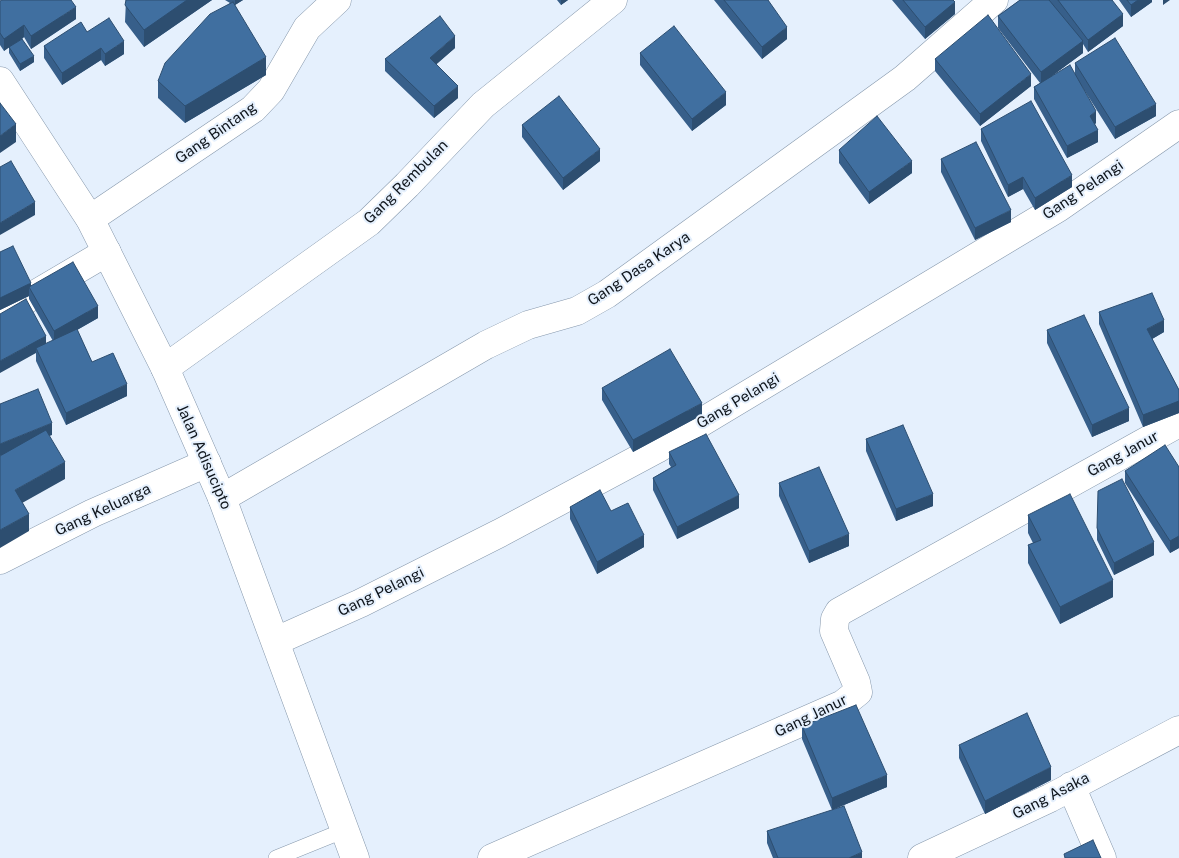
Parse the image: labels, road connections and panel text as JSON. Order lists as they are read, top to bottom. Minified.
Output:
{"streets":{"street":["Gang Bintang","Gang Rembulan","Gang Pelangi","Gang Dasa Karya","Gang Janur","Jalan Adisucipto","Gang Keluarga","Gang Asaka"]},"crossings":[["Gang Bintang","Jalan Adisucipto"],["Gang Rembulan","Jalan Adisucipto"],["Gang Pelangi","Jalan Adisucipto"],["Gang Dasa Karya","Jalan Adisucipto"],["Jalan Adisucipto","Gang Keluarga"]]}
